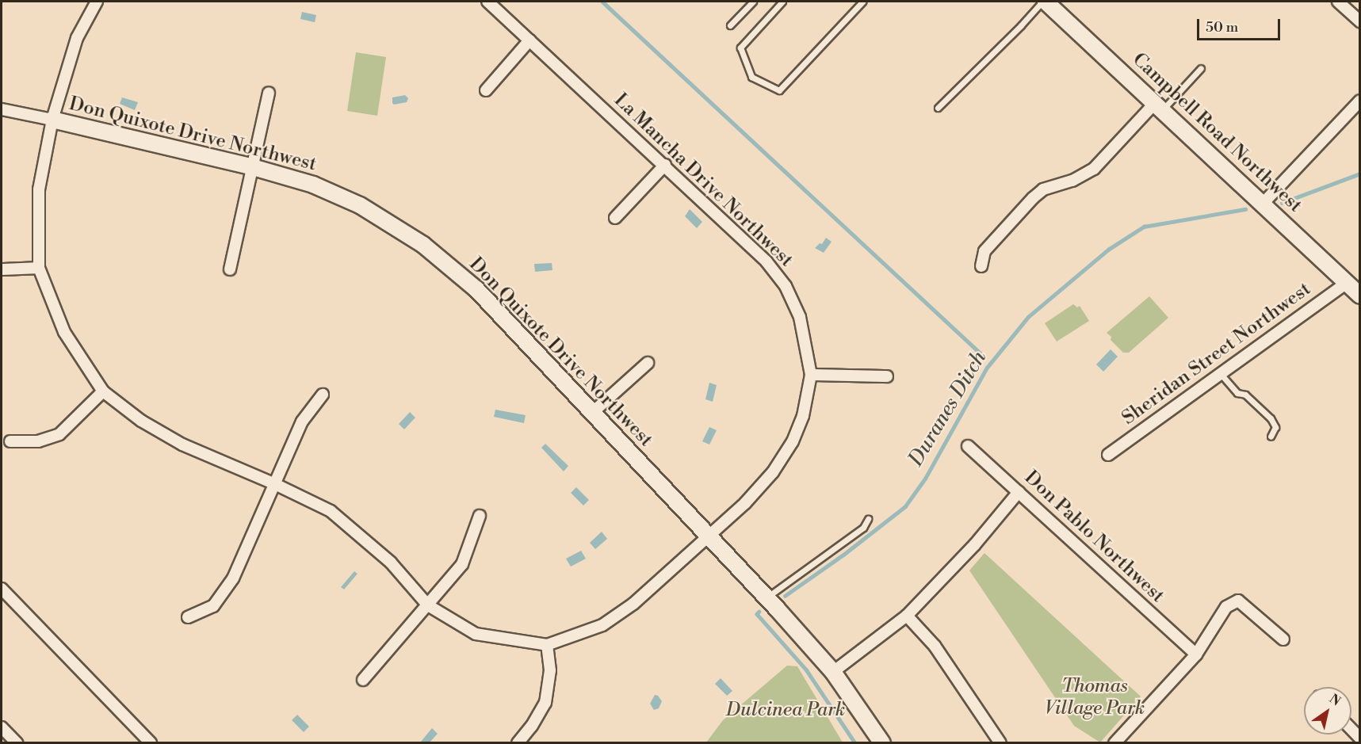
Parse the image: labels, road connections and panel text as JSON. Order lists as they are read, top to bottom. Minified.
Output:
{"streets":{"street":["Campbell Road Northwest","Don Quixote Drive Northwest","La Mancha Drive Northwest","Sheridan Street Northwest","Don Pablo Northwest"]},"crossings":[["Campbell Road Northwest","Sheridan Street Northwest"],["Don Quixote Drive Northwest","La Mancha Drive Northwest"]],"water":["Duranes Ditch"],"parks":["Thomas Village Park","Dulcinea Park"],"scale_bar":"50 m","north":"top right"}
